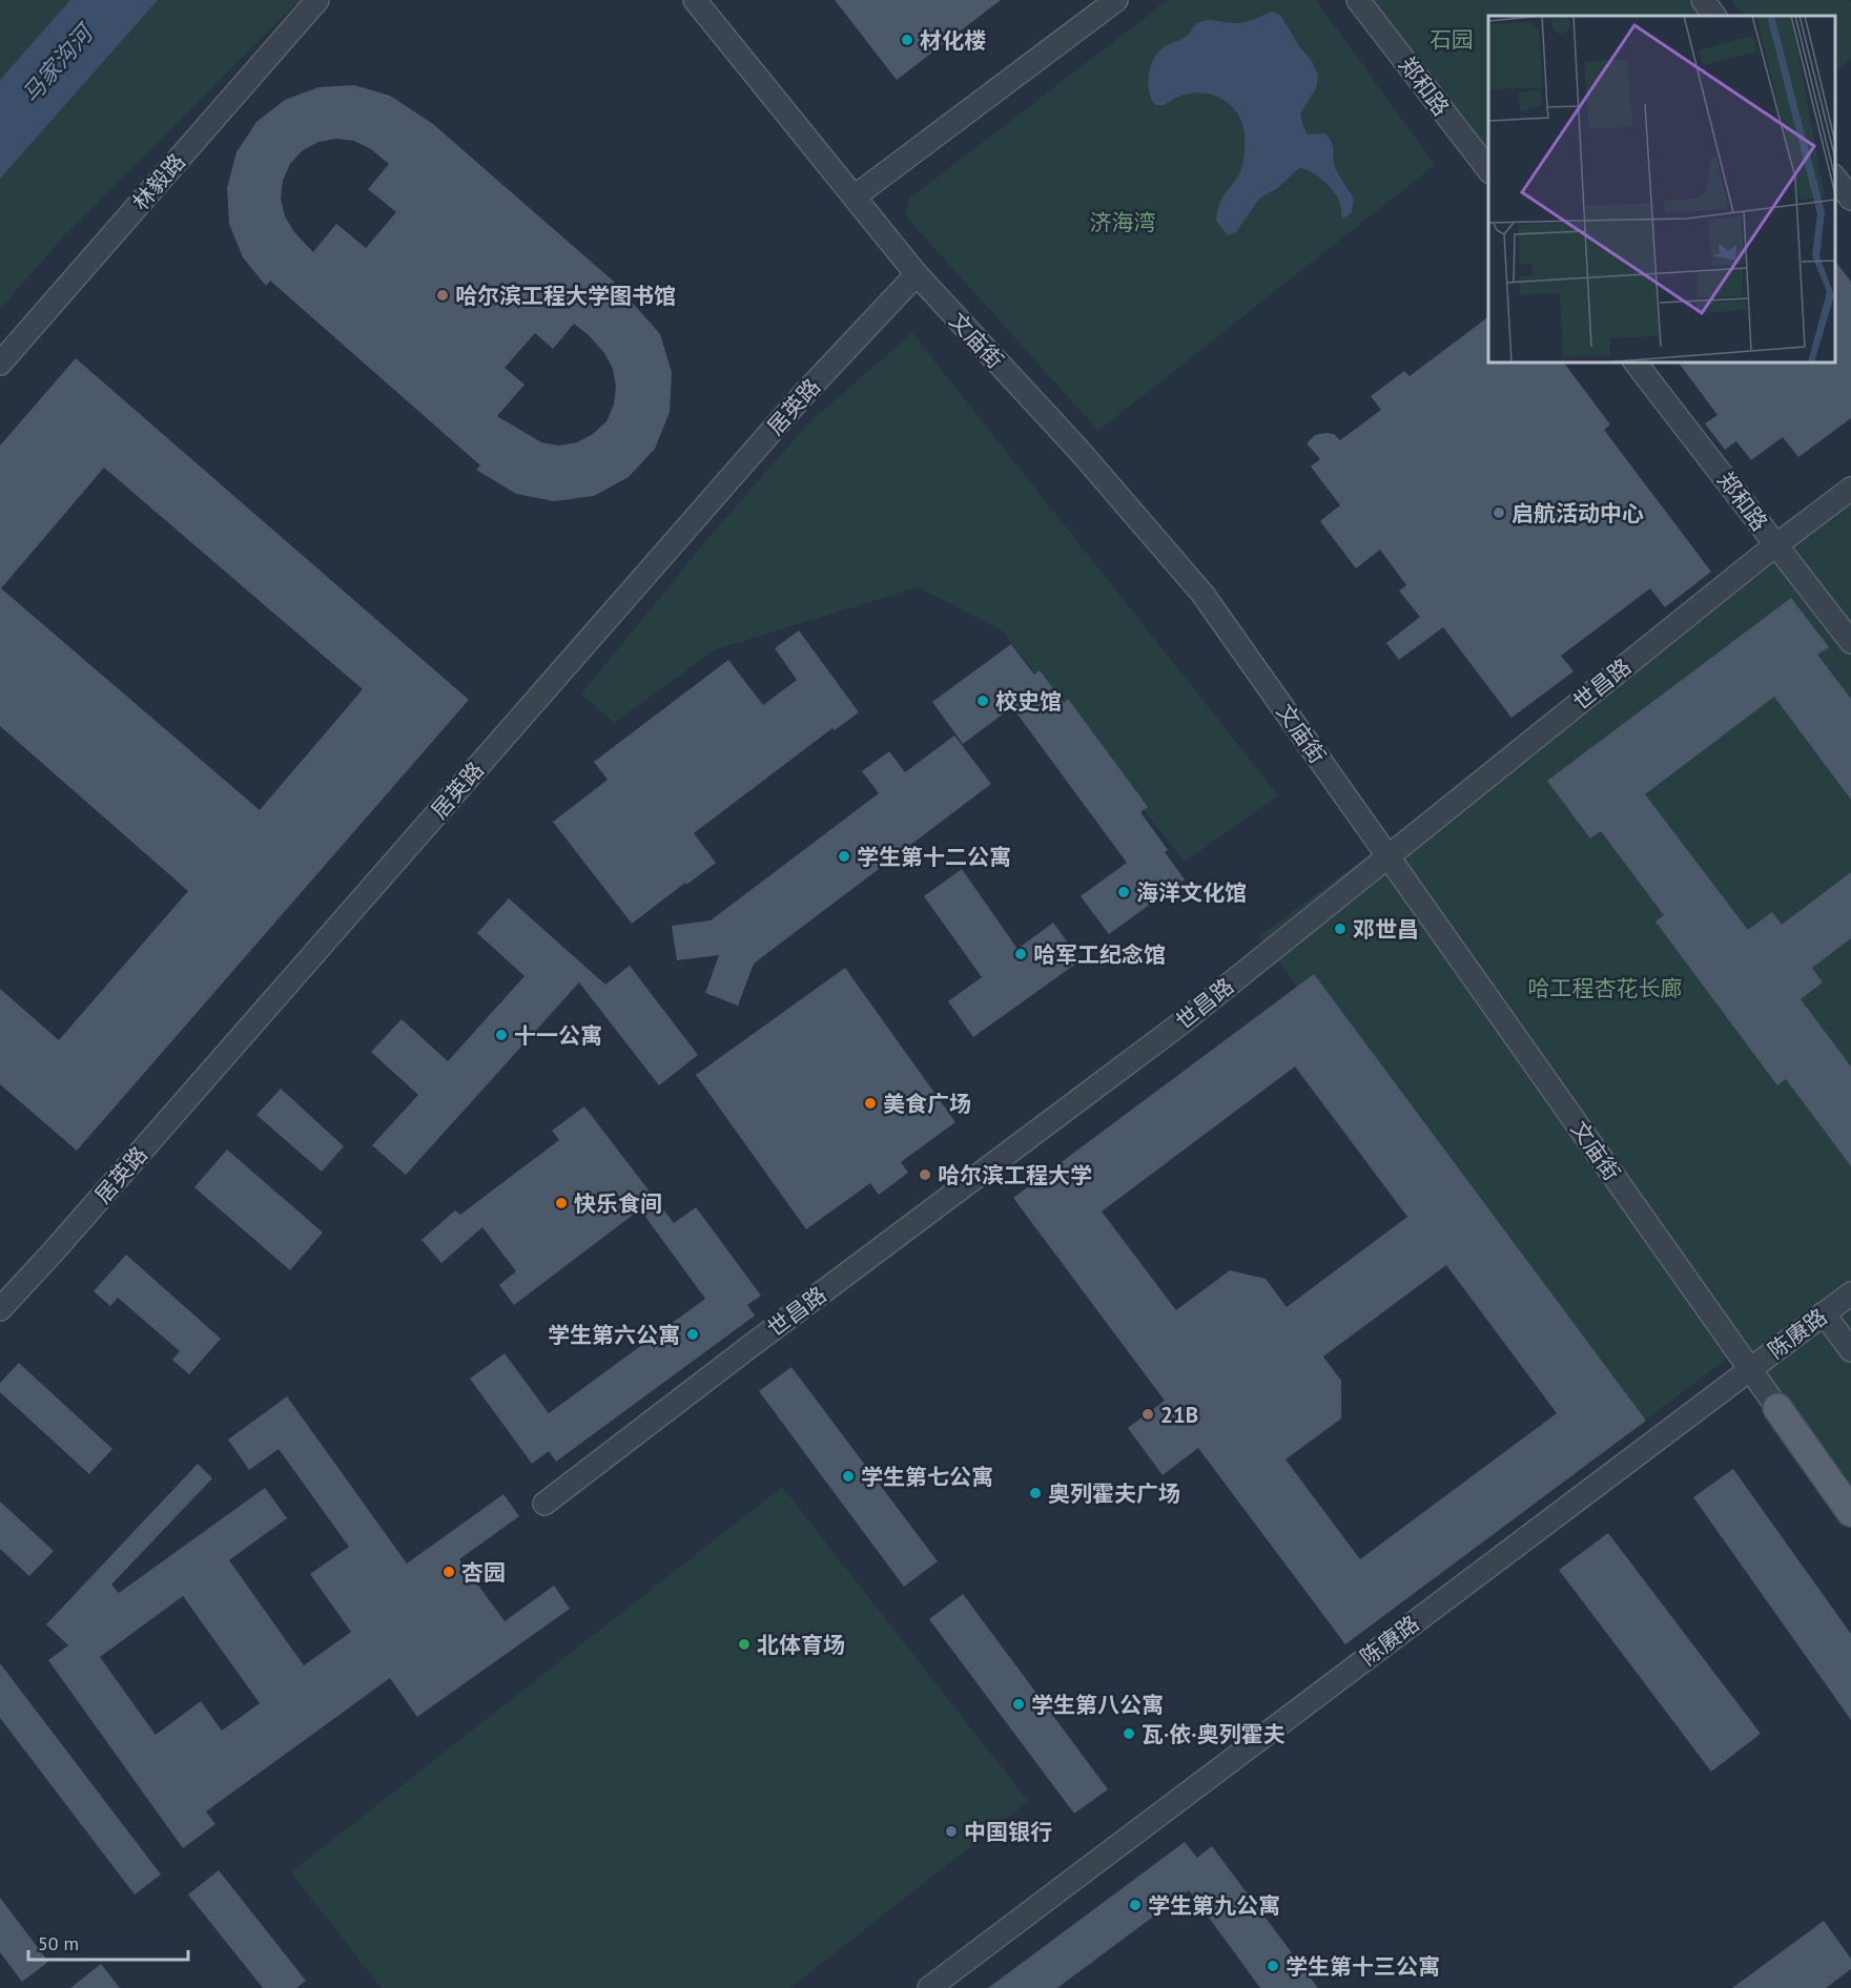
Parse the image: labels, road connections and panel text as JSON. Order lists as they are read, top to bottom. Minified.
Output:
{"streets":{"main road":["文庙街"],"street":["郑和路","林毅路","居英路","世昌路","陈赓路"]},"crossings":[["郑和路","世昌路"],["文庙街","居英路"],["文庙街","世昌路"],["文庙街","陈赓路"]],"water":["马家沟河"],"parks":["石园","济海湾","哈工程杏花长廊"],"places":["材化楼","哈尔滨工程大学图书馆","启航活动中心","校史馆","学生第十二公寓","海洋文化馆","邓世昌","哈军工纪念馆","十一公寓","美食广场","哈尔滨工程大学","快乐食间","学生第六公寓","21B","学生第七公寓","奥列霍夫广场","杏园","北体育场","学生第八公寓","瓦·依·奥列霍夫","中国银行","学生第九公寓","学生第十三公寓"],"scale_bar":"50 m"}
